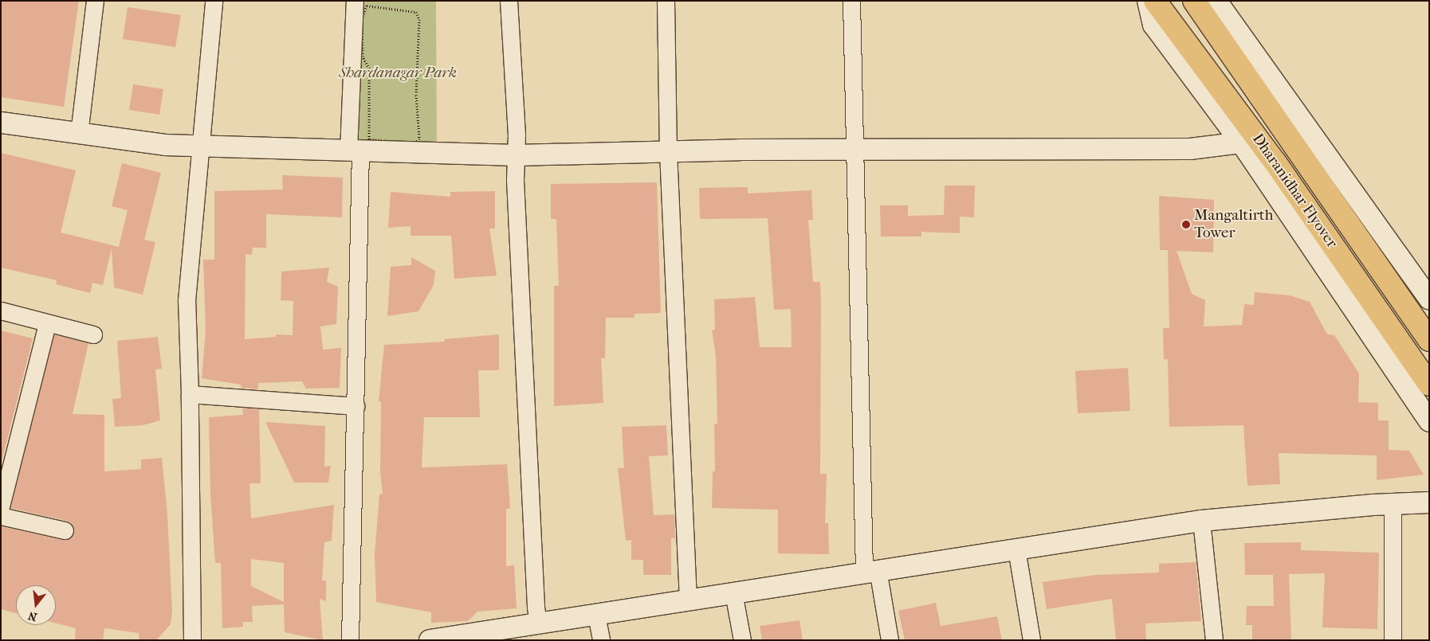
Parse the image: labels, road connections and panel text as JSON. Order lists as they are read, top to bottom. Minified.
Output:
{"streets":{"main road":["Dharanidhar Flyover"]},"parks":["Shardanagar Park"],"places":["Mangaltirth Tower"],"north":"bottom"}
